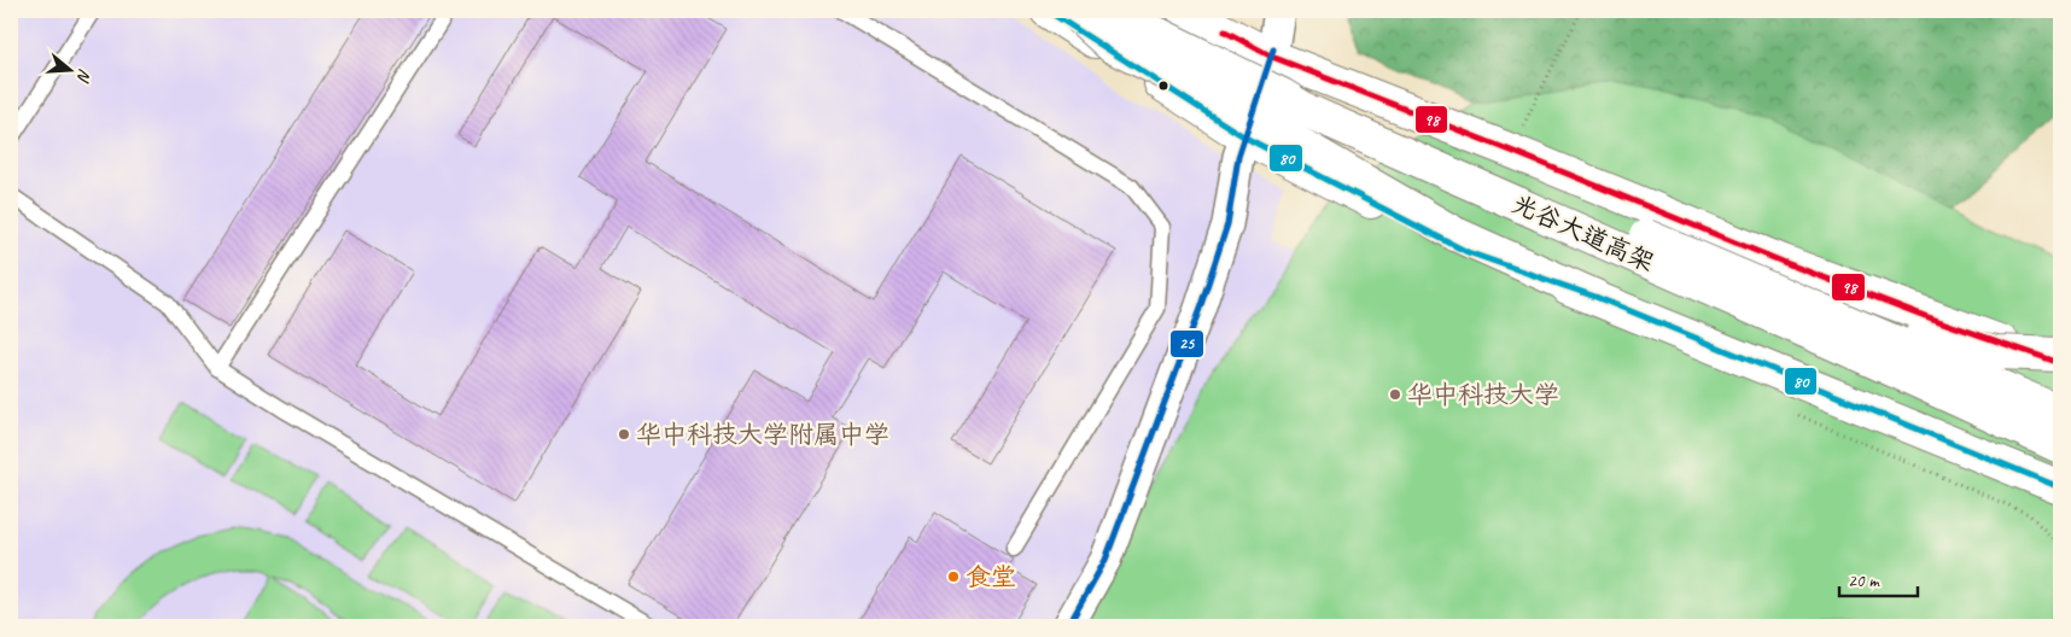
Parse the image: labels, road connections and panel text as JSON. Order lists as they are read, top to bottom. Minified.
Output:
{"streets":{"main road":["光谷大道高架"]},"places":["华中科技大学","华中科技大学附属中学","食堂"],"lines":["transit line 80","transit line 98","transit line 25"],"scale_bar":"20 m","north":"right"}
